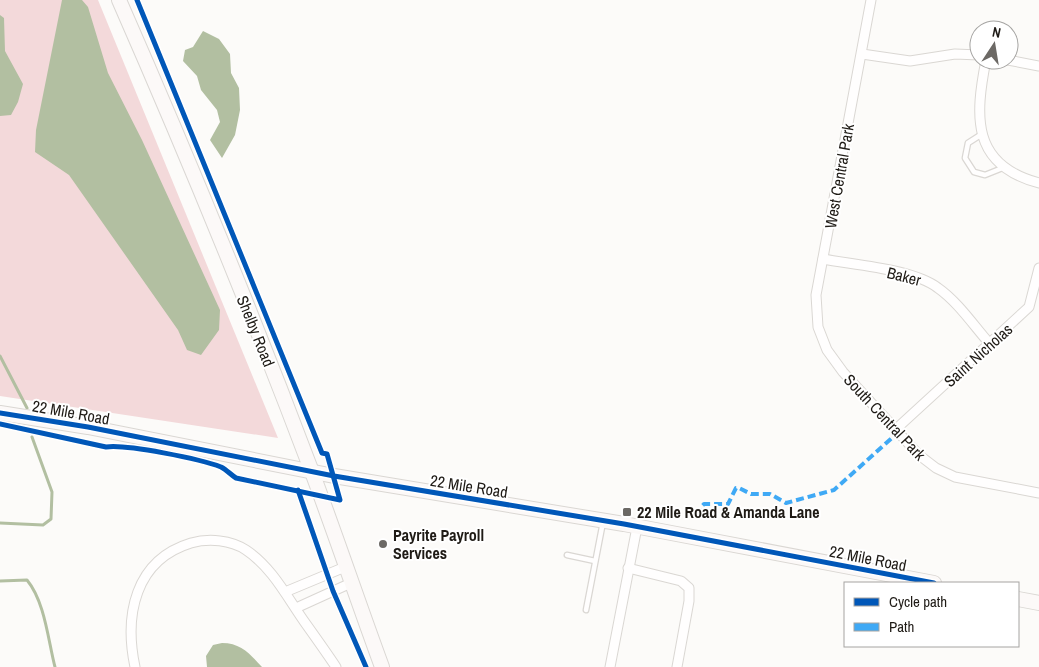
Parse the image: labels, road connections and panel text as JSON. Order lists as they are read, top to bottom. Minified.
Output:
{"streets":{"street":["West Central Park","Baker","Shelby Road","Saint Nicholas","22 Mile Road","South Central Park"]},"crossings":[["West Central Park","Baker"],["West Central Park","South Central Park"],["Baker","Saint Nicholas"],["Shelby Road","22 Mile Road"],["Saint Nicholas","South Central Park"]],"places":{"transit":["22 Mile Road & Amanda Lane"],"other":["Payrite Payroll Services"]},"legend":["Cycle path","Path"],"north":"top"}
